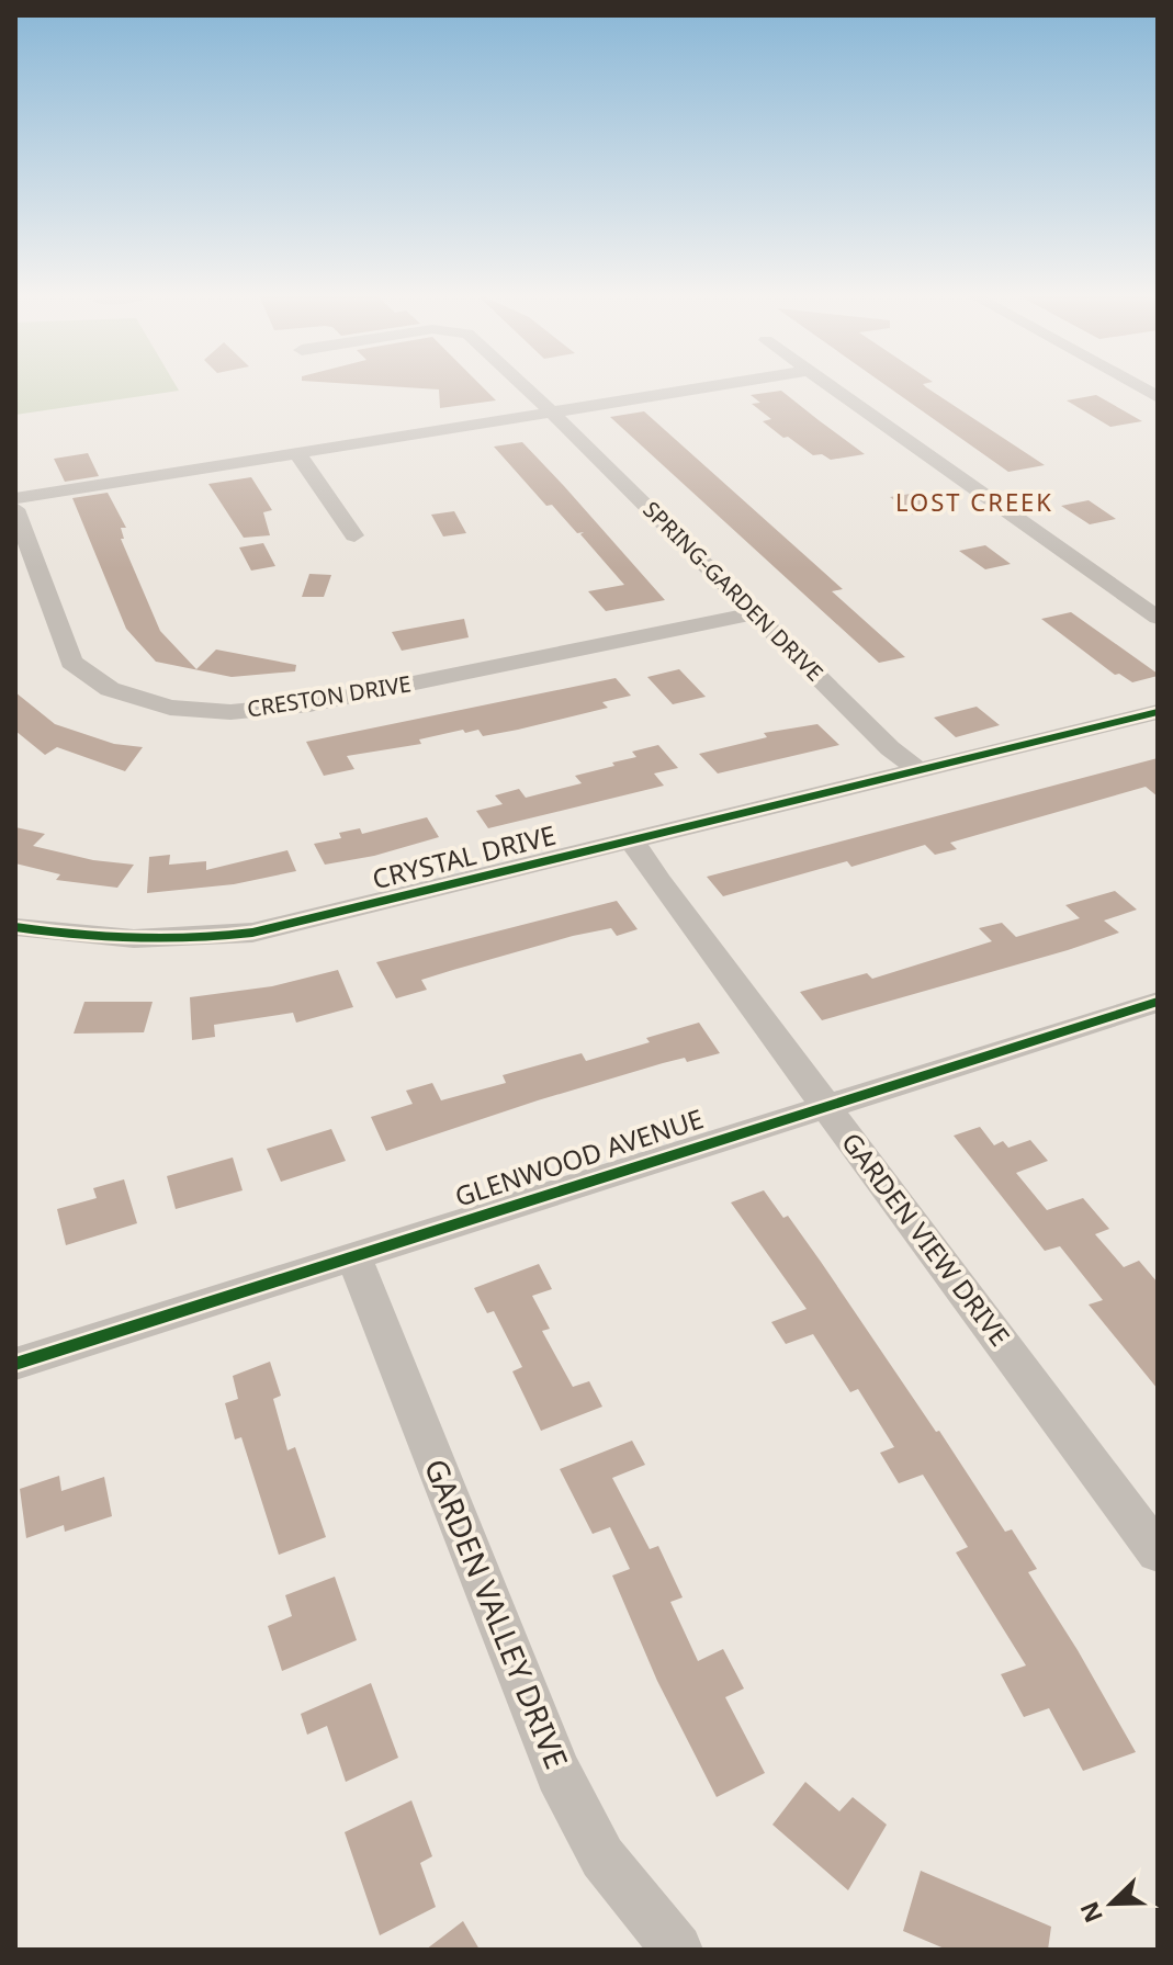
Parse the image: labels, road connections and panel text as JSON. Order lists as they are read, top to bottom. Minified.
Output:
{"streets":{"street":["SPRING-GARDEN DRIVE","CRESTON DRIVE","CRYSTAL DRIVE","GLENWOOD AVENUE","GARDEN VIEW DRIVE","GARDEN VALLEY DRIVE"]},"crossings":[["SPRING-GARDEN DRIVE","CRESTON DRIVE"],["SPRING-GARDEN DRIVE","CRYSTAL DRIVE"],["CRYSTAL DRIVE","GARDEN VIEW DRIVE"],["GLENWOOD AVENUE","GARDEN VIEW DRIVE"],["GLENWOOD AVENUE","GARDEN VALLEY DRIVE"]],"districts":["LOST CREEK"],"north":"bottom left"}
